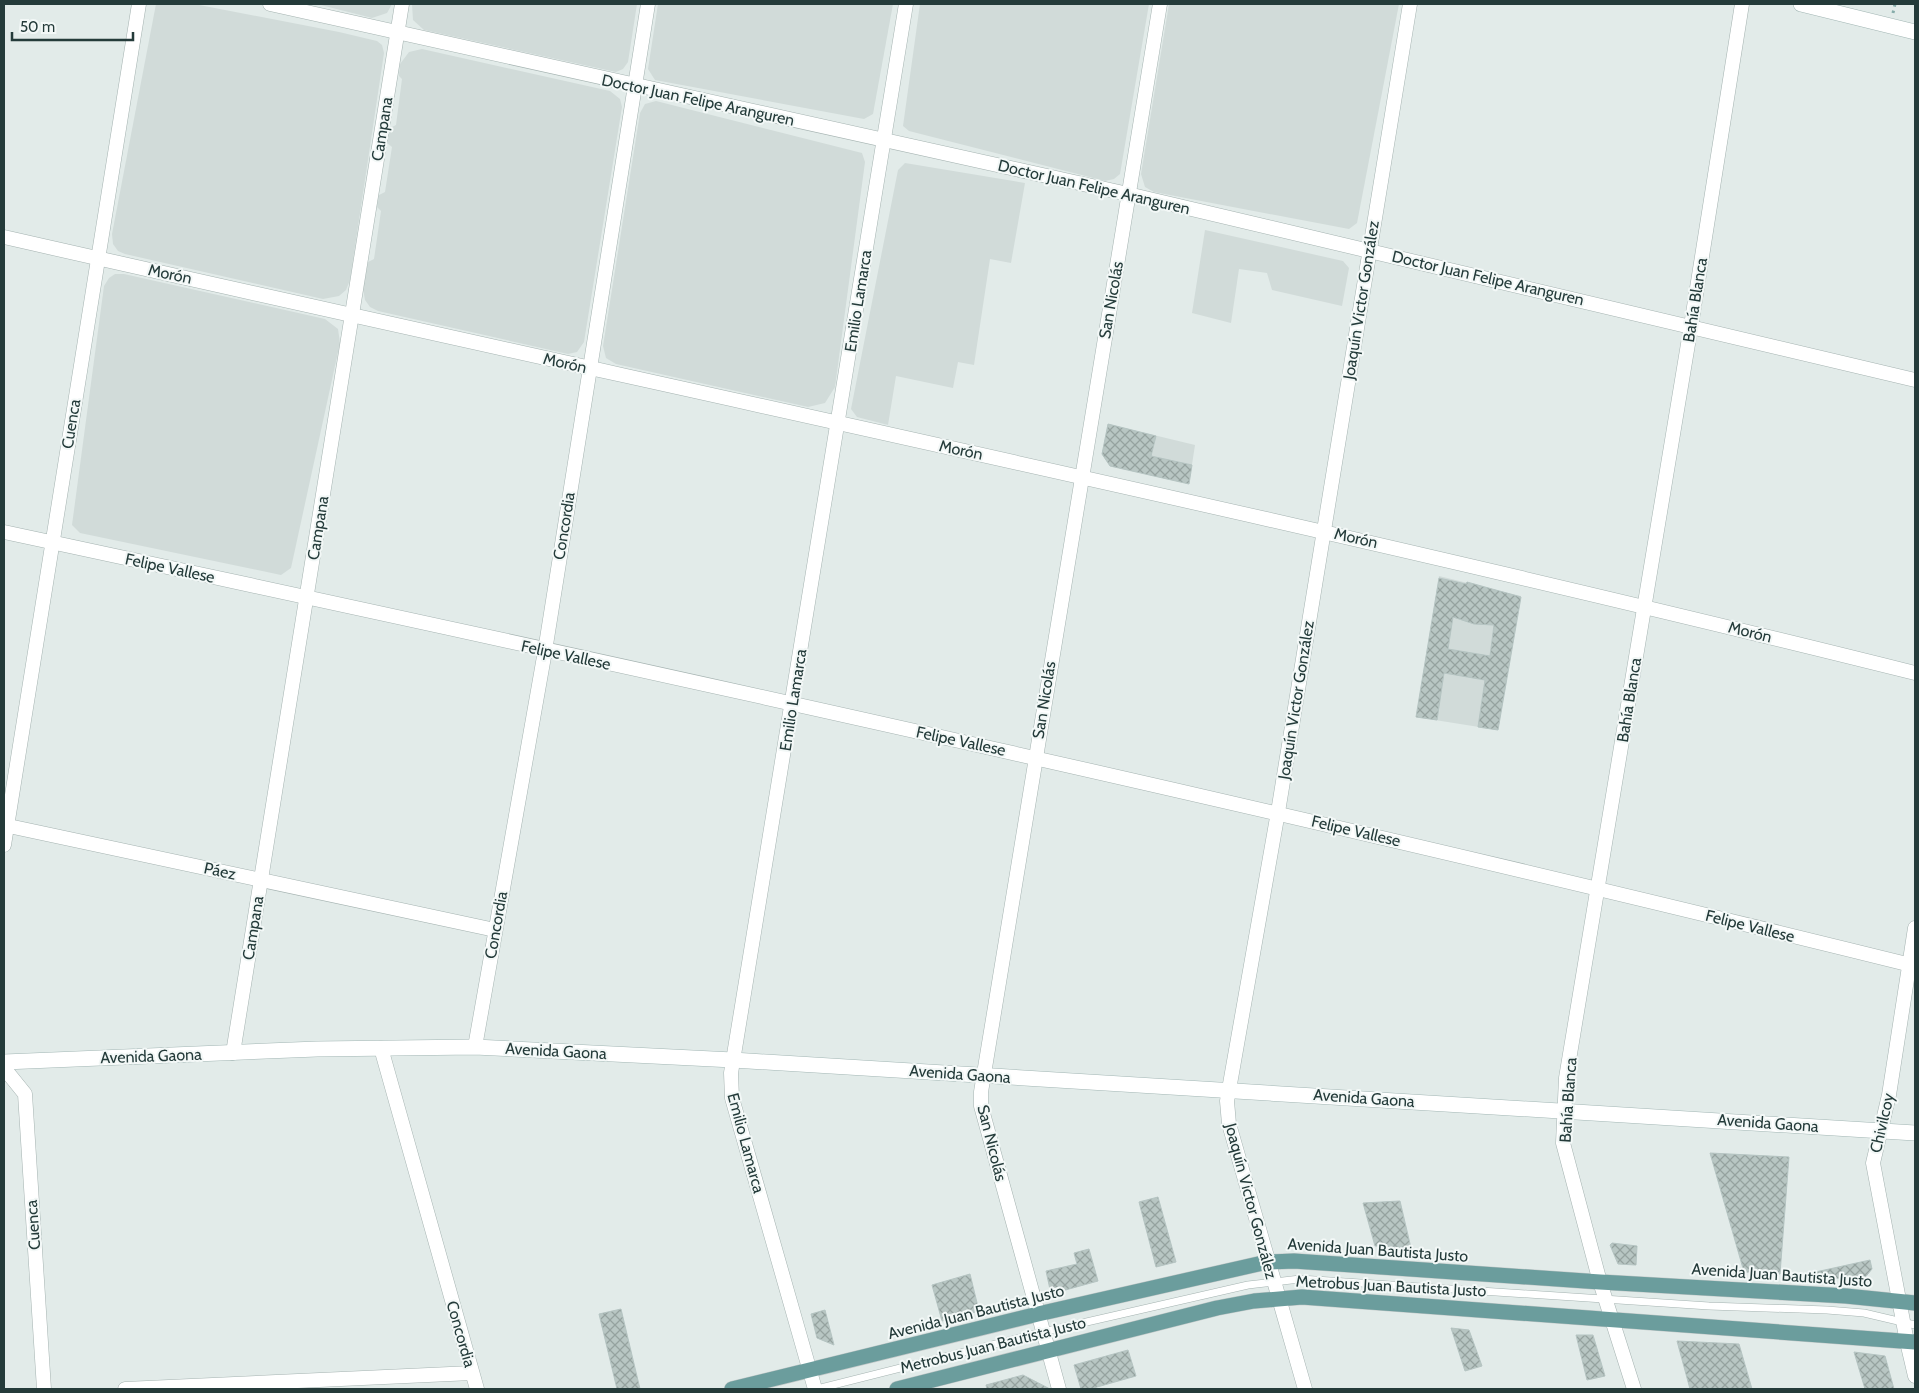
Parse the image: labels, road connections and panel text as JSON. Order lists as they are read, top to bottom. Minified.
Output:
{"streets":{"main road":["Avenida Gaona","Avenida Juan Bautista Justo"],"street":["Doctor Juan Felipe Aranguren","Campana","Morón","San Nicolás","Joaquín Victor González","Bahía Blanca","Emilio Lamarca","Cuenca","Concordia","Felipe Vallese","Páez","Chivilcoy"],"lane":["Metrobus Juan Bautista Justo"]},"crossings":[["Doctor Juan Felipe Aranguren","Campana"],["Doctor Juan Felipe Aranguren","San Nicolás"],["Doctor Juan Felipe Aranguren","Joaquín Victor González"],["Doctor Juan Felipe Aranguren","Bahía Blanca"],["Doctor Juan Felipe Aranguren","Emilio Lamarca"],["Doctor Juan Felipe Aranguren","Concordia"],["Campana","Morón"],["Campana","Felipe Vallese"],["Campana","Páez"],["Campana","Avenida Gaona"],["Morón","San Nicolás"],["Morón","Joaquín Victor González"],["Morón","Bahía Blanca"],["Morón","Emilio Lamarca"],["Morón","Cuenca"],["Morón","Concordia"],["San Nicolás","Felipe Vallese"],["San Nicolás","Avenida Gaona"],["San Nicolás","Avenida Juan Bautista Justo"],["San Nicolás","Metrobus Juan Bautista Justo"],["Joaquín Victor González","Felipe Vallese"],["Joaquín Victor González","Avenida Gaona"],["Joaquín Victor González","Avenida Juan Bautista Justo"],["Joaquín Victor González","Metrobus Juan Bautista Justo"],["Bahía Blanca","Felipe Vallese"],["Bahía Blanca","Avenida Gaona"],["Bahía Blanca","Avenida Juan Bautista Justo"],["Bahía Blanca","Metrobus Juan Bautista Justo"],["Emilio Lamarca","Felipe Vallese"],["Emilio Lamarca","Avenida Gaona"],["Emilio Lamarca","Avenida Juan Bautista Justo"],["Emilio Lamarca","Metrobus Juan Bautista Justo"],["Cuenca","Felipe Vallese"],["Cuenca","Páez"],["Concordia","Felipe Vallese"],["Concordia","Páez"],["Concordia","Avenida Gaona"],["Felipe Vallese","Chivilcoy"],["Avenida Gaona","Chivilcoy"],["Chivilcoy","Avenida Juan Bautista Justo"],["Chivilcoy","Metrobus Juan Bautista Justo"]],"scale_bar":"50 m"}
